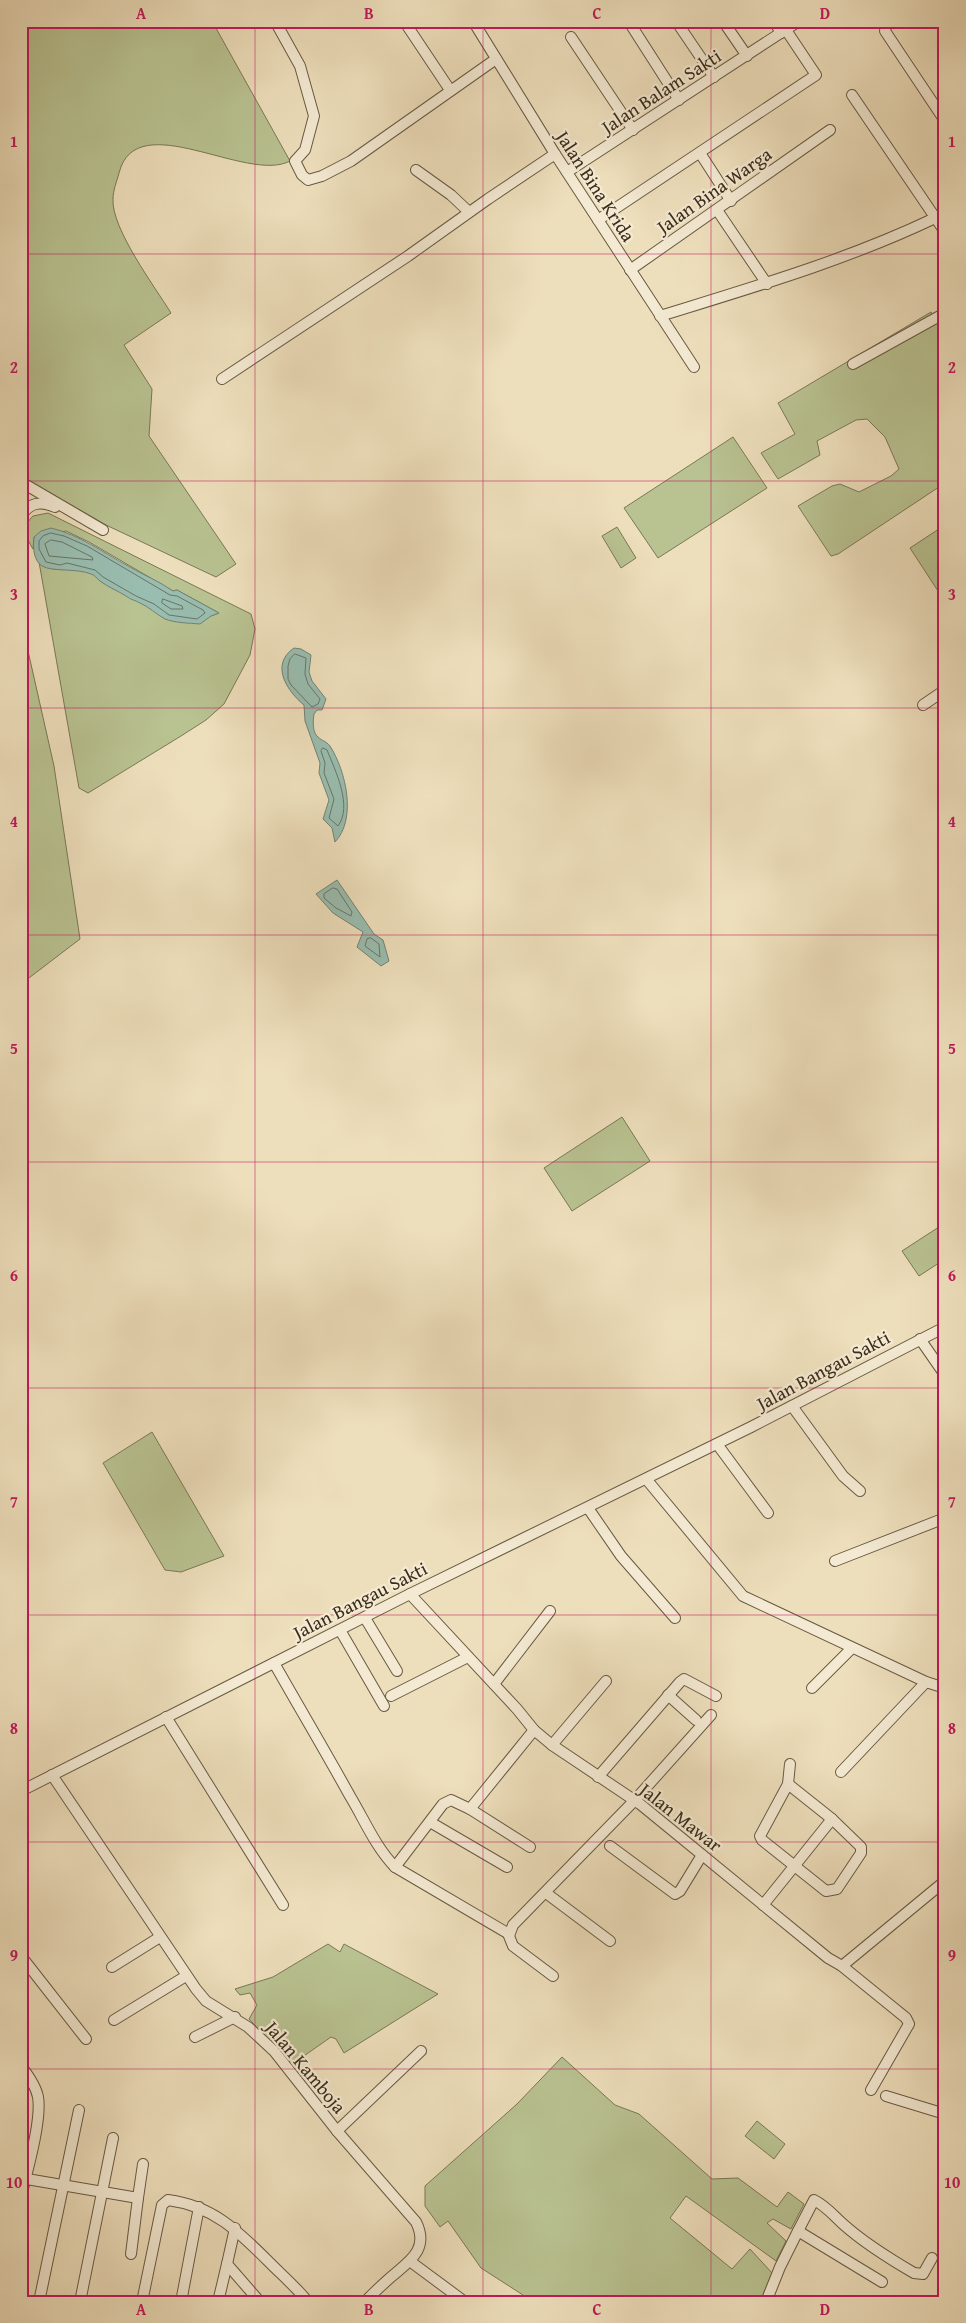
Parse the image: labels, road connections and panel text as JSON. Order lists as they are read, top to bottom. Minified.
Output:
{"streets":{"street":["Jalan Balam Sakti","Jalan Bina Krida","Jalan Bina Warga","Jalan Bangau Sakti","Jalan Mawar","Jalan Kamboja"]},"crossings":[["Jalan Balam Sakti","Jalan Bina Krida"],["Jalan Bina Krida","Jalan Bina Warga"],["Jalan Bangau Sakti","Jalan Mawar"],["Jalan Bangau Sakti","Jalan Kamboja"]],"grid":{"columns":["A","B","C","D"],"rows":["1","2","3","4","5","6","7","8","9","10"]}}
